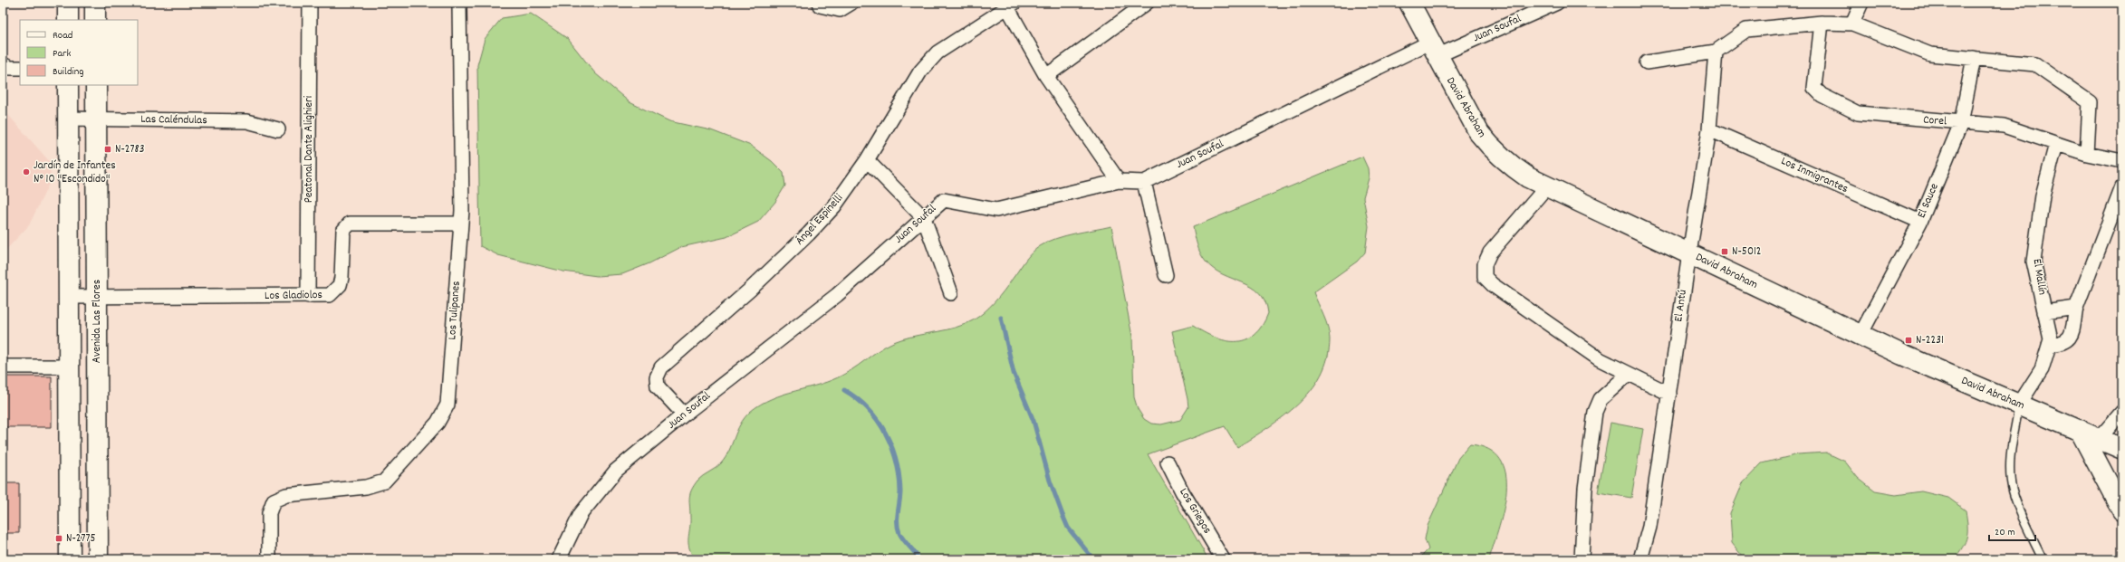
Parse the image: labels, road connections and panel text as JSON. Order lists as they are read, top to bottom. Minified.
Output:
{"streets":{"main road":["David Abraham","Avenida Las Flores"],"street":["Juan Soufal","Las Caléndulas","Corel","Peatonal Dante Alighieri","Los Inmigrantes","El Sauce","Ángel Espinelli","El Mallín","Los Gladiolos","El Antú","Los Tulipanes","Los Griegos"]},"crossings":[["Juan Soufal","David Abraham"],["Juan Soufal","Ángel Espinelli"],["David Abraham","El Sauce"],["David Abraham","El Mallín"],["David Abraham","El Antú"],["Las Caléndulas","Avenida Las Flores"],["Corel","El Sauce"],["Corel","El Mallín"],["Peatonal Dante Alighieri","Los Gladiolos"],["Los Inmigrantes","El Sauce"],["Los Inmigrantes","El Antú"],["Los Gladiolos","Los Tulipanes"],["Los Gladiolos","Avenida Las Flores"]],"places":{"transit":["N-2783","N-5012","N-2231","N-2775"],"other":["Jardín de Infantes N° 10 \"Escondido\""]},"legend":["Road","Park","Building"],"scale_bar":"20 m"}
